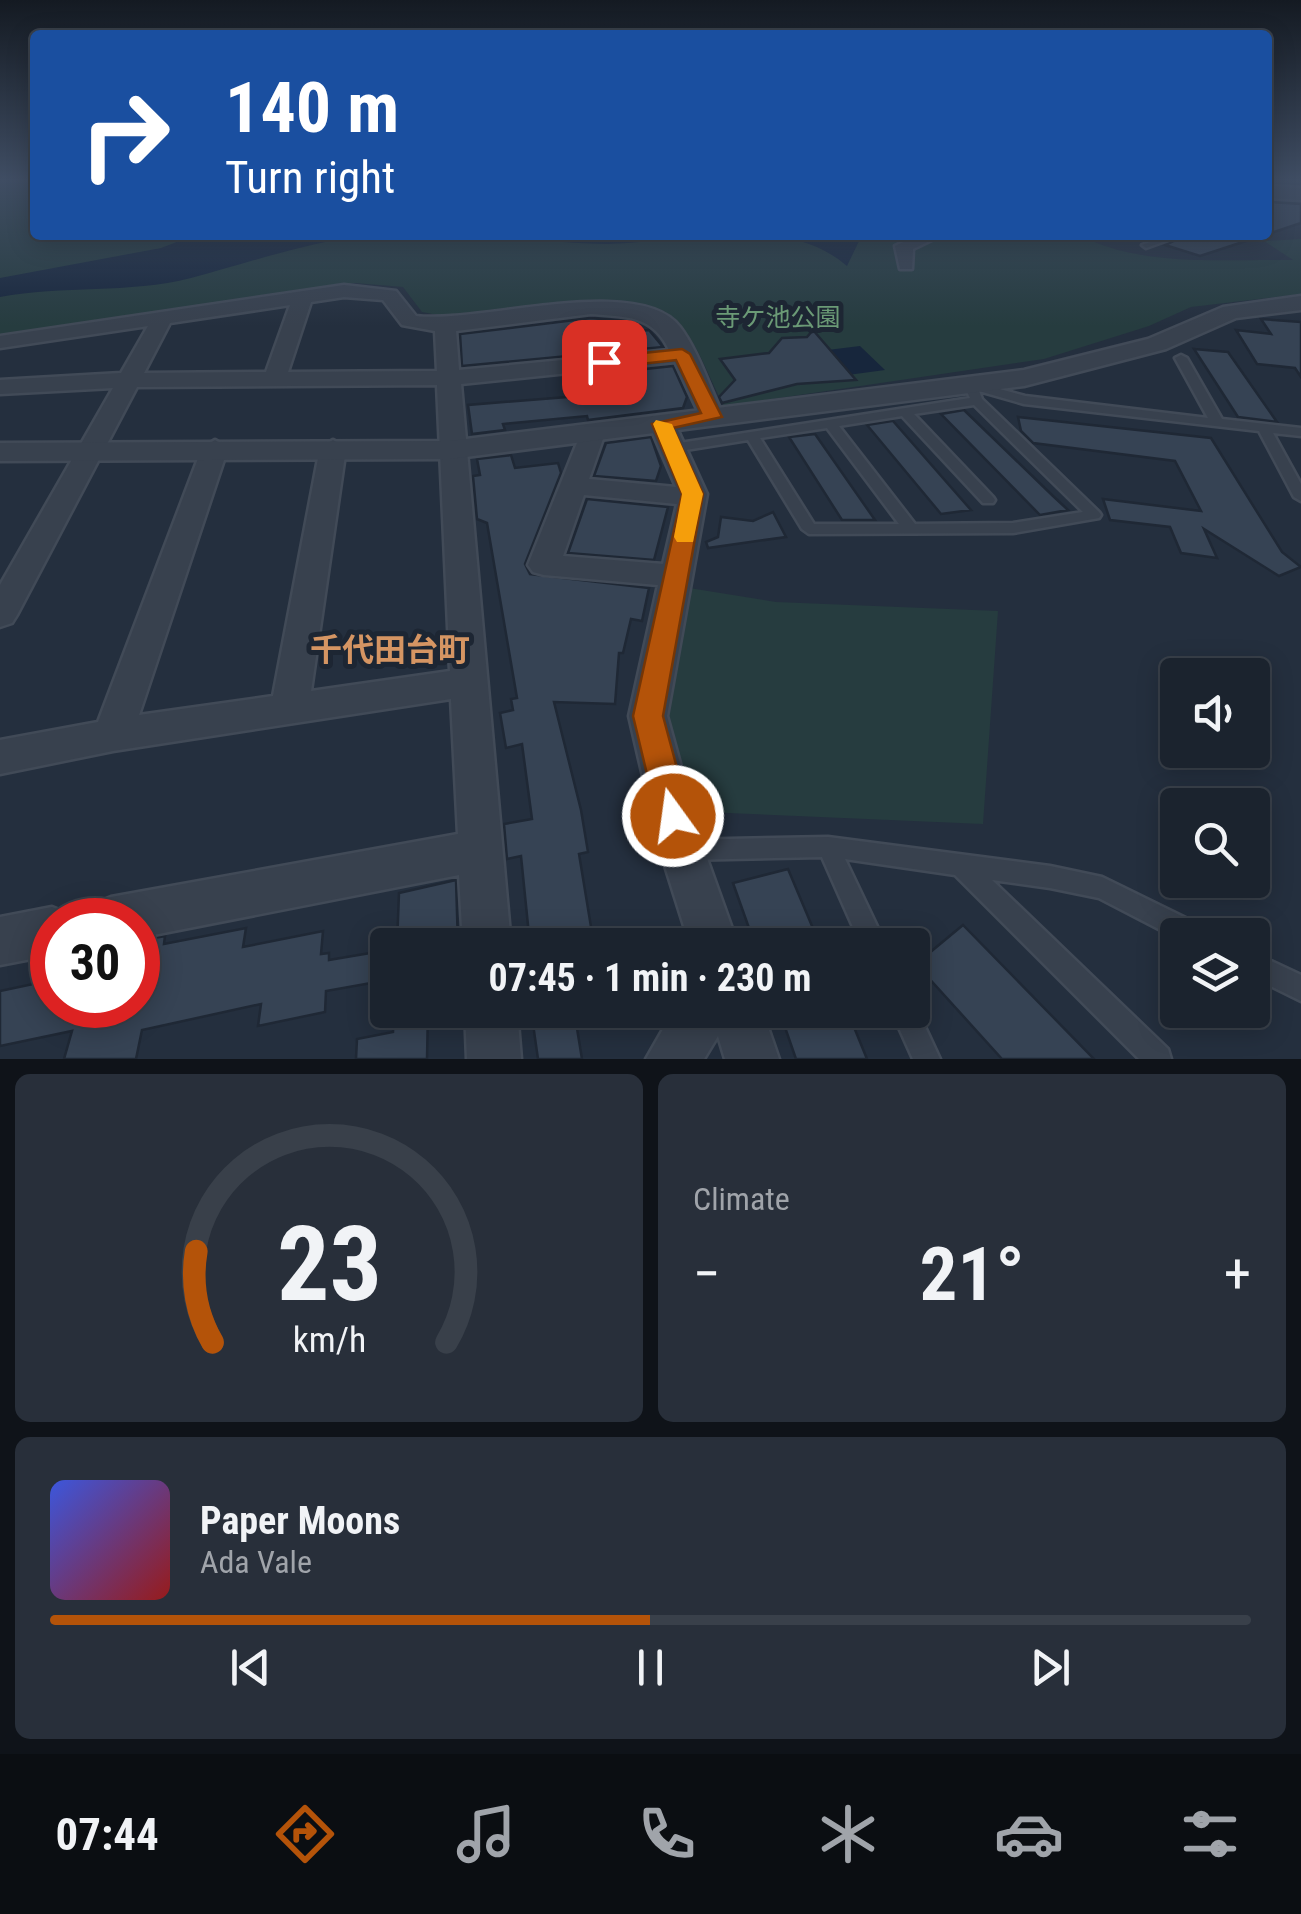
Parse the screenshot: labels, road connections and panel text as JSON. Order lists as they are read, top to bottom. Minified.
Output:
{"districts":["千代田台町"],"parks":["寺ケ池公園"],"page":{"turn":["140 m","Turn right"],"limit":"30","trip":"07:45 · 1 min · 230 m","tile":"Climate","heat":["−","21°","+"],"song":["Paper Moons","Ada Vale"],"tabs":"07:44","gauge":["23","km/h"]}}
